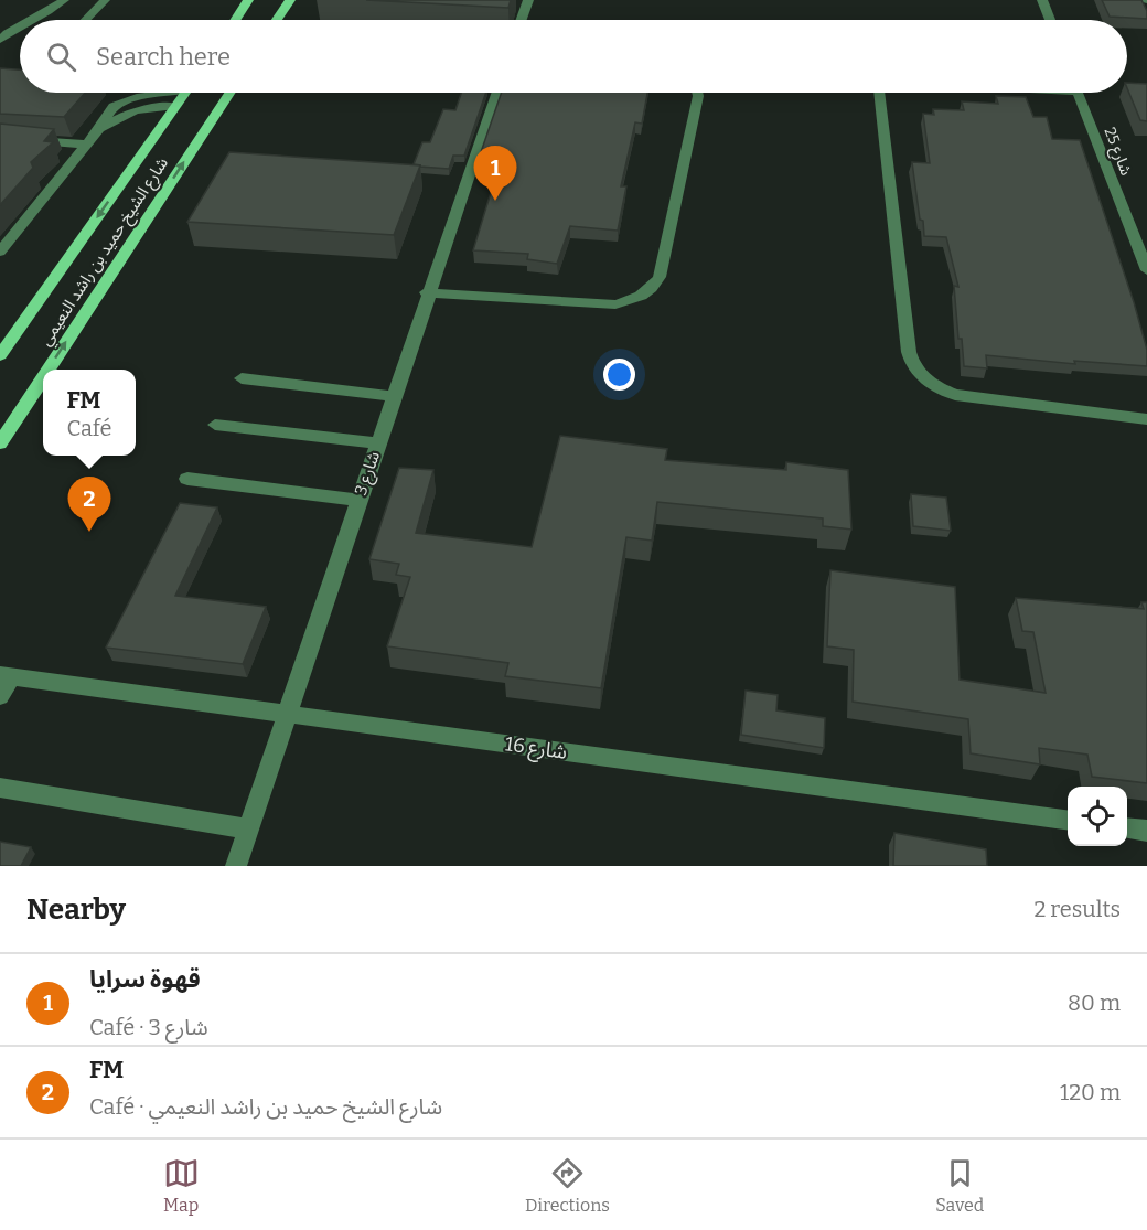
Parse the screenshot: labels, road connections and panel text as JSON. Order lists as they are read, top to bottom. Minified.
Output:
{"streets":{"main road":["شارع الشيخ حميد بن راشد النعيمي"],"street":["شارع 25","شارع 3","شارع 16"]},"crossings":[["شارع 3","شارع 16"]],"page":{"search":"Search here","pins":["1","2"],"popup":["FM","Café"],"heading":["Nearby","2 results"],"list":[{"mark":"1","name":"قهوة سرايا","note":"Café · شارع 3","value":"80 m"},{"mark":"2","name":"FM","note":"Café · شارع الشيخ حميد بن راشد النعيمي","value":"120 m"}],"nav":["Map","Directions","Saved"]}}
